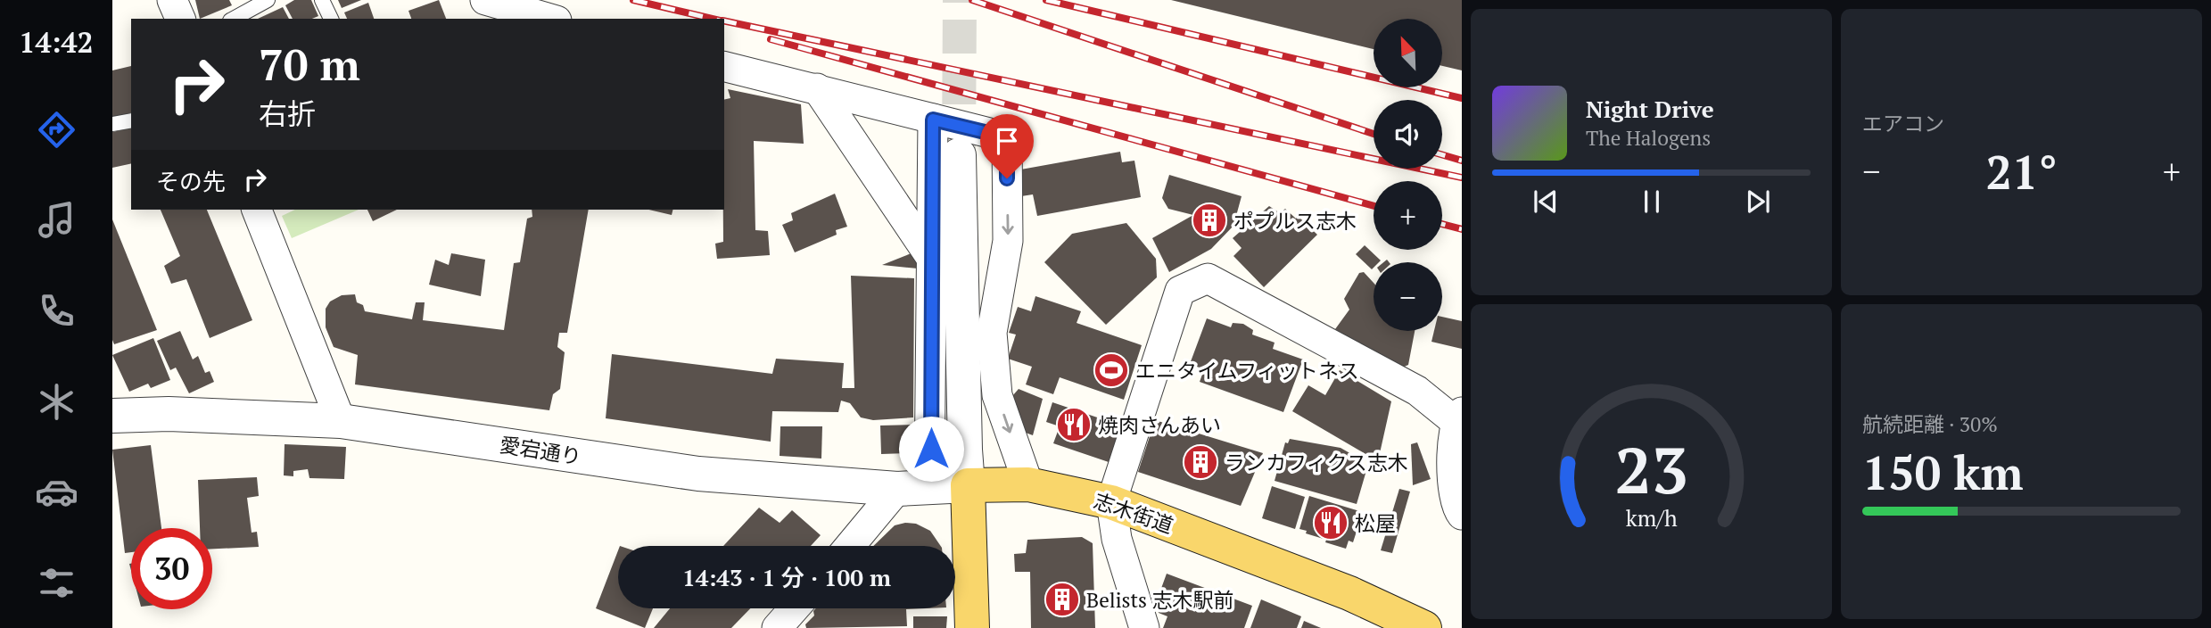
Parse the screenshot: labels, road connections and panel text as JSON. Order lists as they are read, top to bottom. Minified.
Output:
{"streets":{"main road":["志木街道"],"street":["愛宕通り"]},"crossings":[["愛宕通り","志木街道"]],"places":{"building":["ポプルス志木","ランカフィクス志木","Belists 志木駅前"],"sports":["エニタイムフィットネス"],"restaurant":["焼肉さんあい","松屋"]},"north":"top left","page":{"tabs":"14:42","tile":["エアコン",["航続距離 · 30%","150 km"]],"map_buttons":["+","−"],"turn":["70 m","右折"],"song":["Night Drive","The Halogens"],"heat":["−","21°","+"],"then":"その先","limit":"30","trip":"14:43 · 1 分 · 100 m","gauge":["23","km/h"]}}
